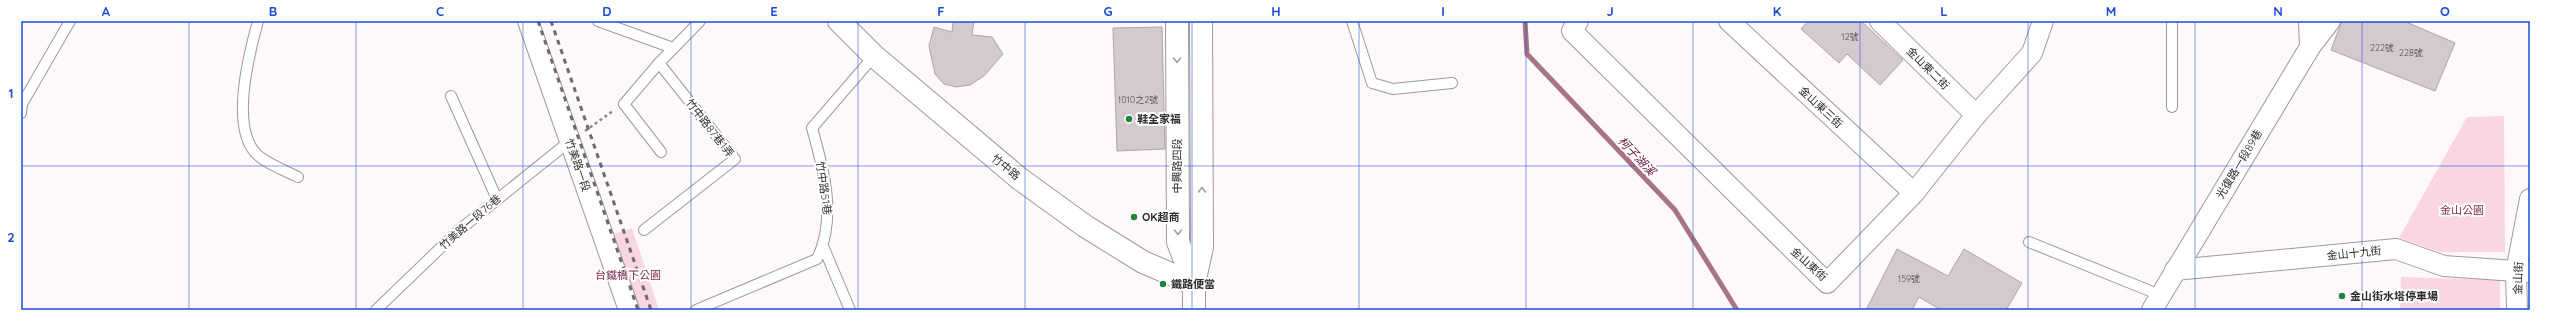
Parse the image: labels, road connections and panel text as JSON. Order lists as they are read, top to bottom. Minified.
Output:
{"streets":{"main road":["中興路四段","竹中路"],"street":["金山東二街","金山東三街","光復路一段89巷","竹美路一段","金山十九街","金山東街","金山街"],"lane":["竹中路87巷1弄","竹中路51巷","竹美路一段76巷"]},"crossings":[["金山東二街","金山東街"],["金山東三街","金山東街"],["光復路一段89巷","金山十九街"],["竹美路一段","竹美路一段76巷"],["中興路四段","竹中路"],["竹中路","竹中路51巷"],["金山十九街","金山街"]],"water":["柯子湖溪"],"parks":["金山公園","台鐵橋下公園"],"places":["鞋全家福","OK超商","鐵路便當","金山街水塔停車場"],"house_numbers":["12號","222號","228號","1010之2號","159號"],"grid":{"columns":["A","B","C","D","E","F","G","H","I","J","K","L","M","N","O"],"rows":["1","2"]}}
